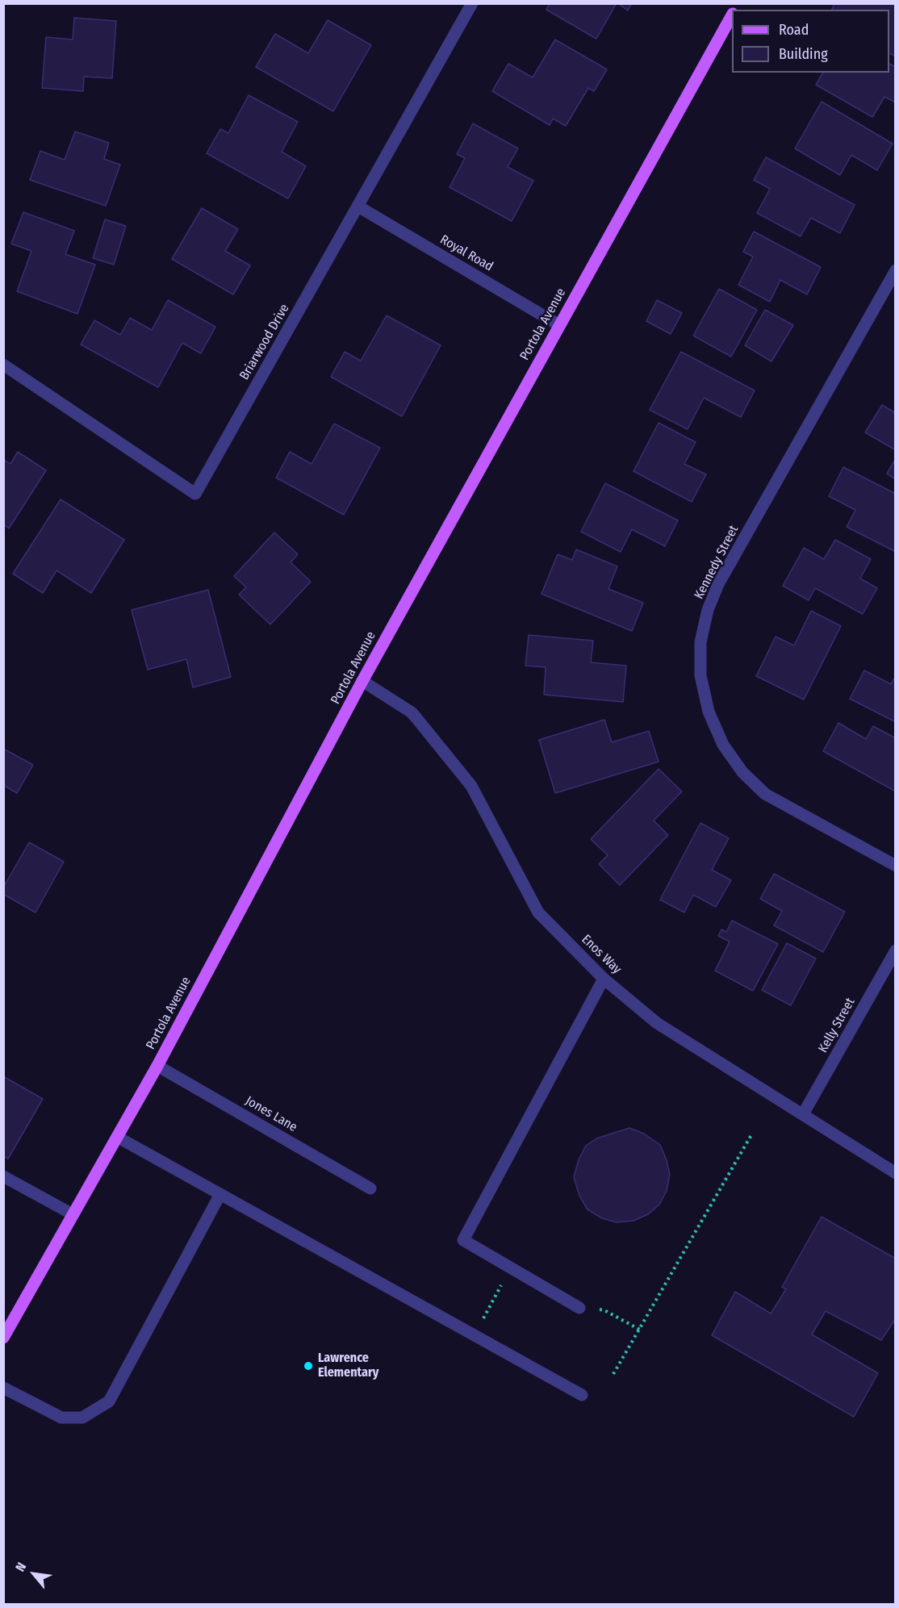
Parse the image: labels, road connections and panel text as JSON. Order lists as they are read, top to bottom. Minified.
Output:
{"streets":{"main road":["Portola Avenue"],"street":["Royal Road","Briarwood Drive","Kennedy Street","Enos Way","Kelly Street","Jones Lane"]},"crossings":[["Royal Road","Portola Avenue"],["Royal Road","Briarwood Drive"],["Portola Avenue","Enos Way"],["Portola Avenue","Jones Lane"],["Enos Way","Kelly Street"]],"places":["Lawrence Elementary"],"legend":["Road","Building"],"north":"top left"}
